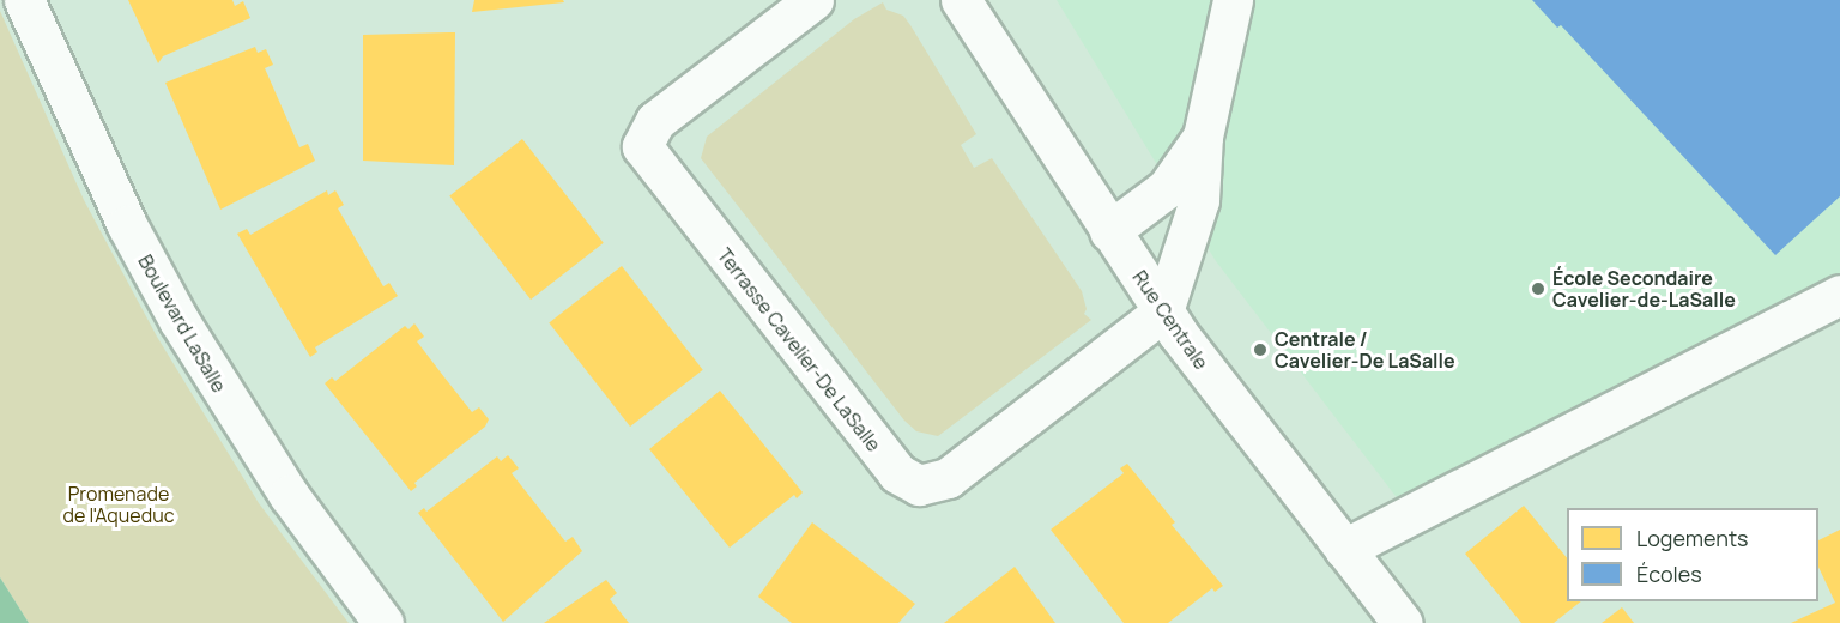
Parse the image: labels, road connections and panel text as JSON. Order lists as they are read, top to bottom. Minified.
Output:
{"streets":{"street":["Rue Centrale","Boulevard LaSalle","Terrasse Cavelier-De LaSalle"]},"crossings":[["Rue Centrale","Terrasse Cavelier-De LaSalle"]],"parks":["Promenade de l'Aqueduc"],"places":["École Secondaire Cavelier-de-LaSalle","Centrale / Cavelier-De LaSalle"],"legend":["Logements","Écoles"]}
